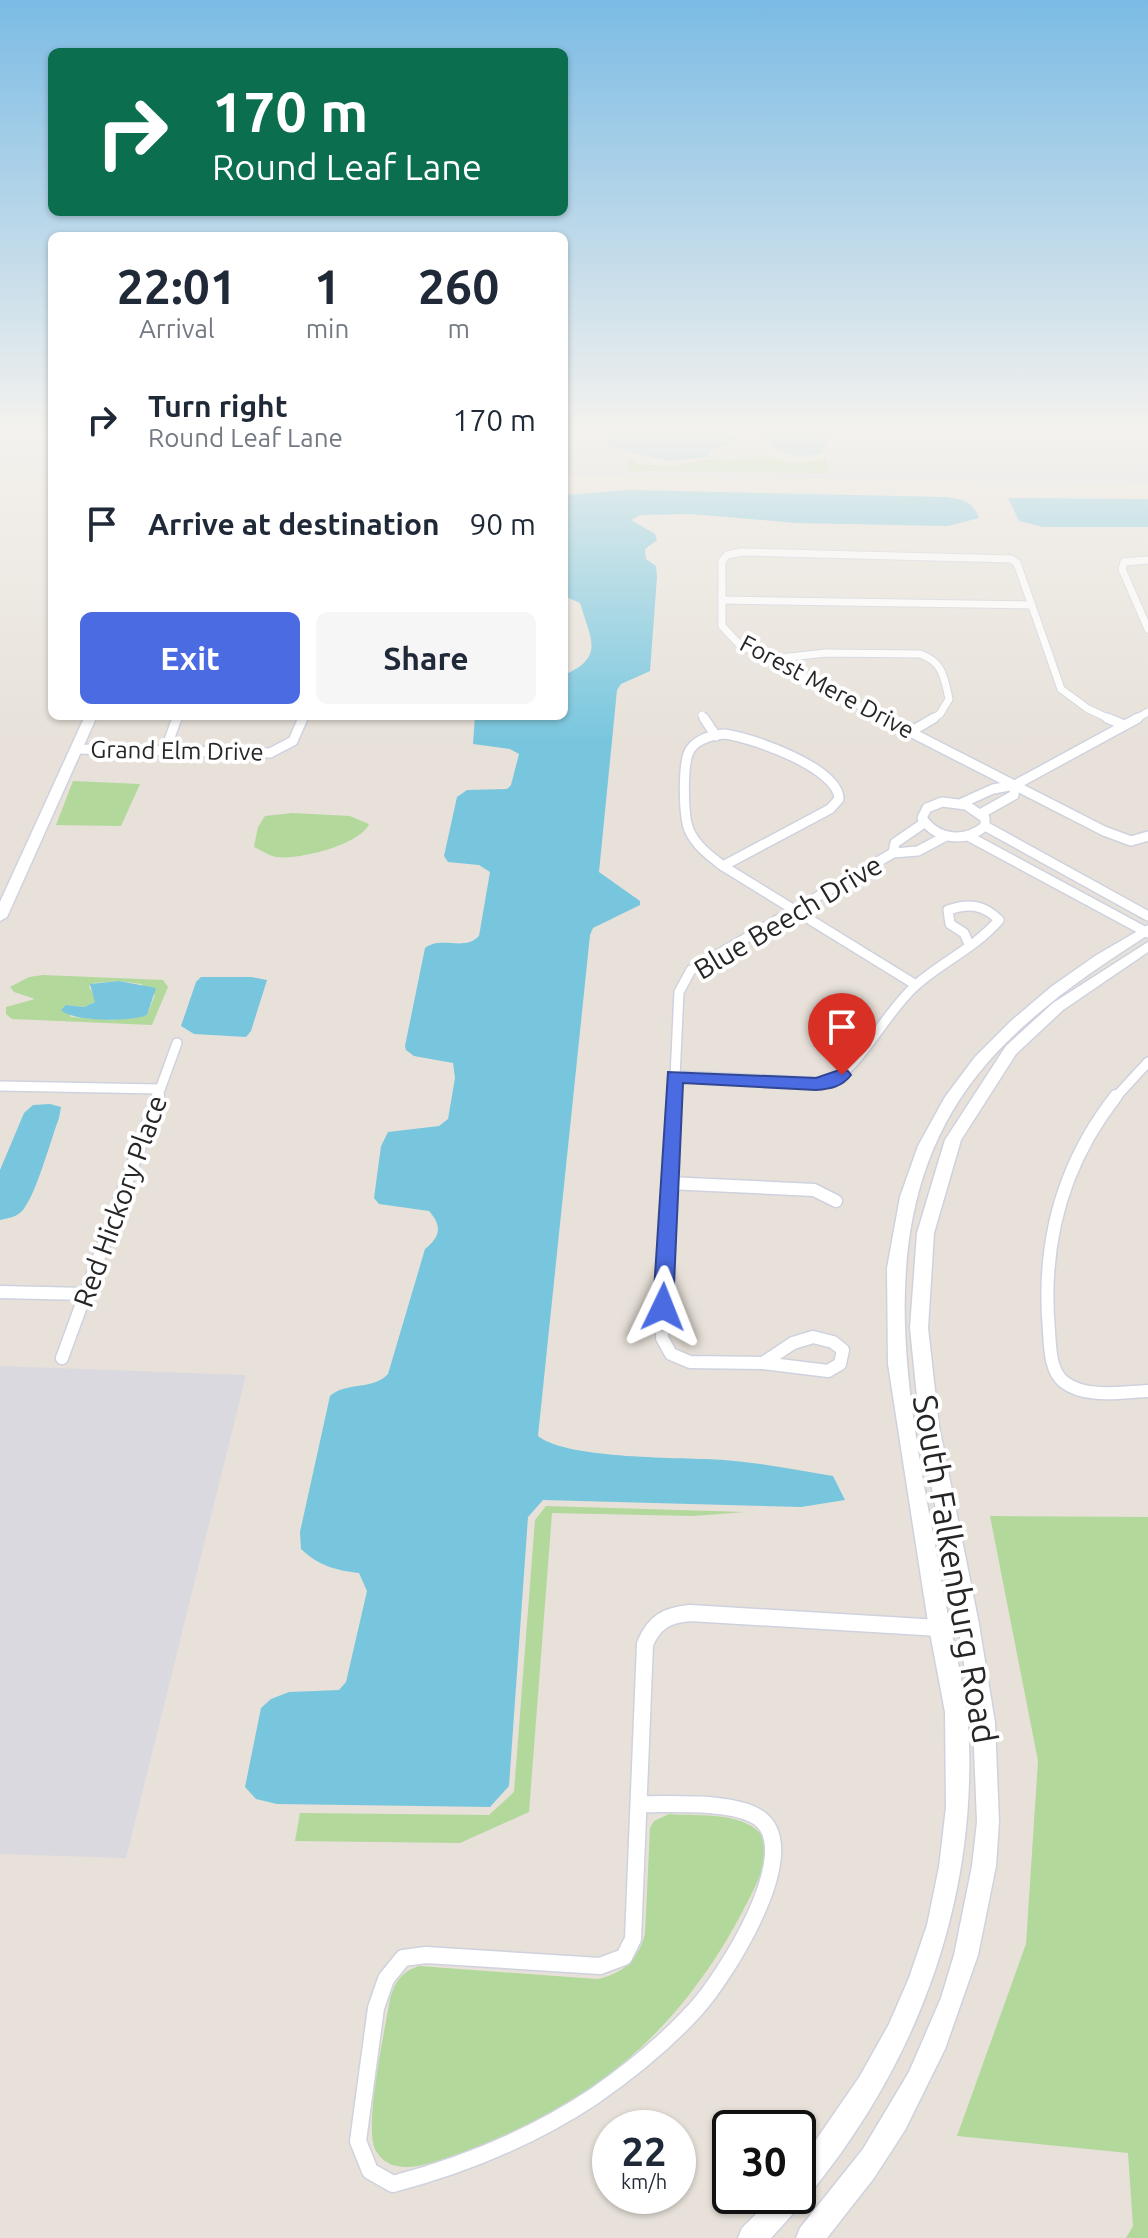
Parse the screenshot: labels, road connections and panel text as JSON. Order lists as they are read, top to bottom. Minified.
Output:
{"streets":{"street":["Forest Mere Drive","Grand Elm Drive","Blue Beech Drive","Red Hickory Place","South Falkenburg Road"]},"page":{"turn":["170 m","Round Leaf Lane"],"eta":["22:01","Arrival","1","min","260","m"],"list":[{"name":"Turn right","note":"Round Leaf Lane","value":"170 m"},{"name":"Arrive at destination","value":"90 m"}],"buttons":["Exit","Share"],"speed":"22 km/h","limit":"30"}}
